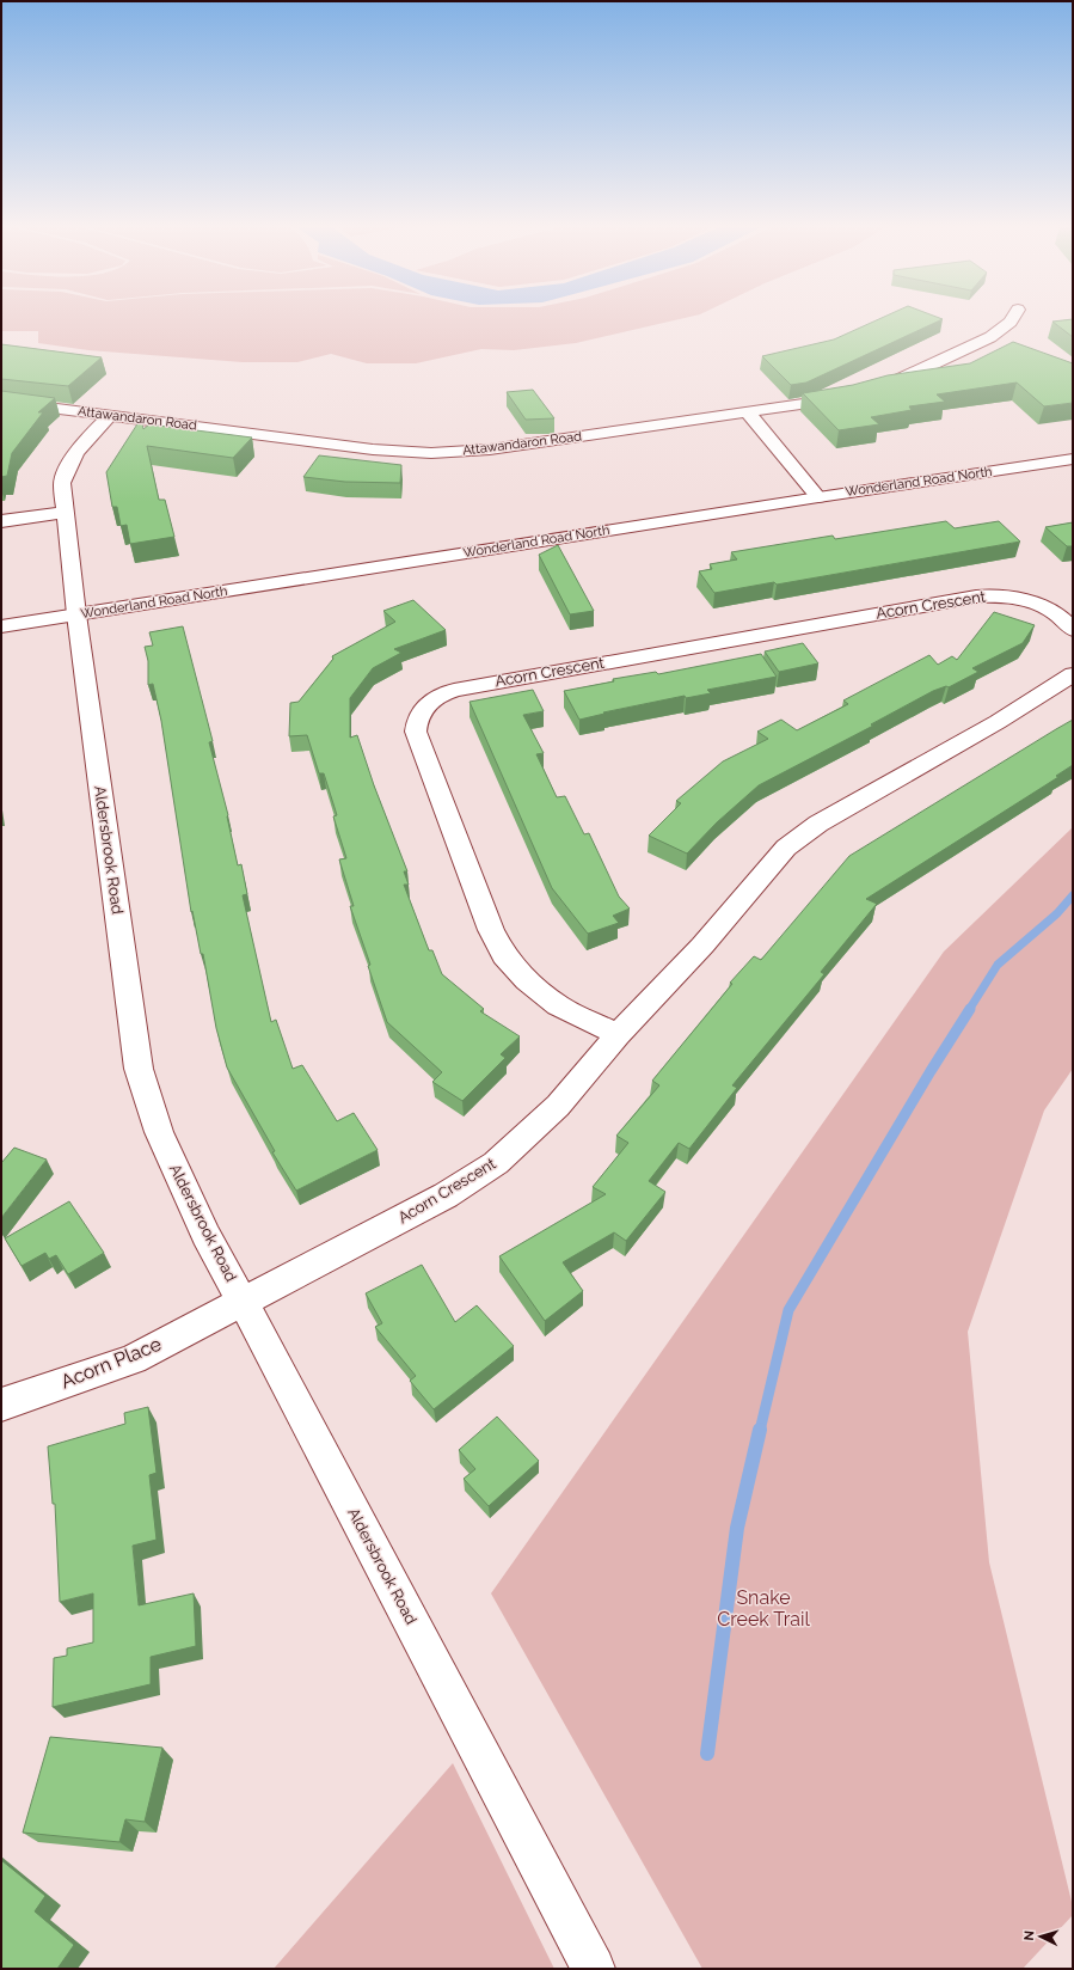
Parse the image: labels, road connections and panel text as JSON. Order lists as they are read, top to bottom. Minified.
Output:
{"streets":{"street":["Attawandaron Road","Wonderland Road North","Acorn Crescent","Aldersbrook Road","Acorn Place"]},"crossings":[["Attawandaron Road","Aldersbrook Road"],["Wonderland Road North","Aldersbrook Road"],["Acorn Crescent","Aldersbrook Road"],["Acorn Crescent","Acorn Place"],["Aldersbrook Road","Acorn Place"]],"parks":["Snake Creek Trail"],"north":"left"}
